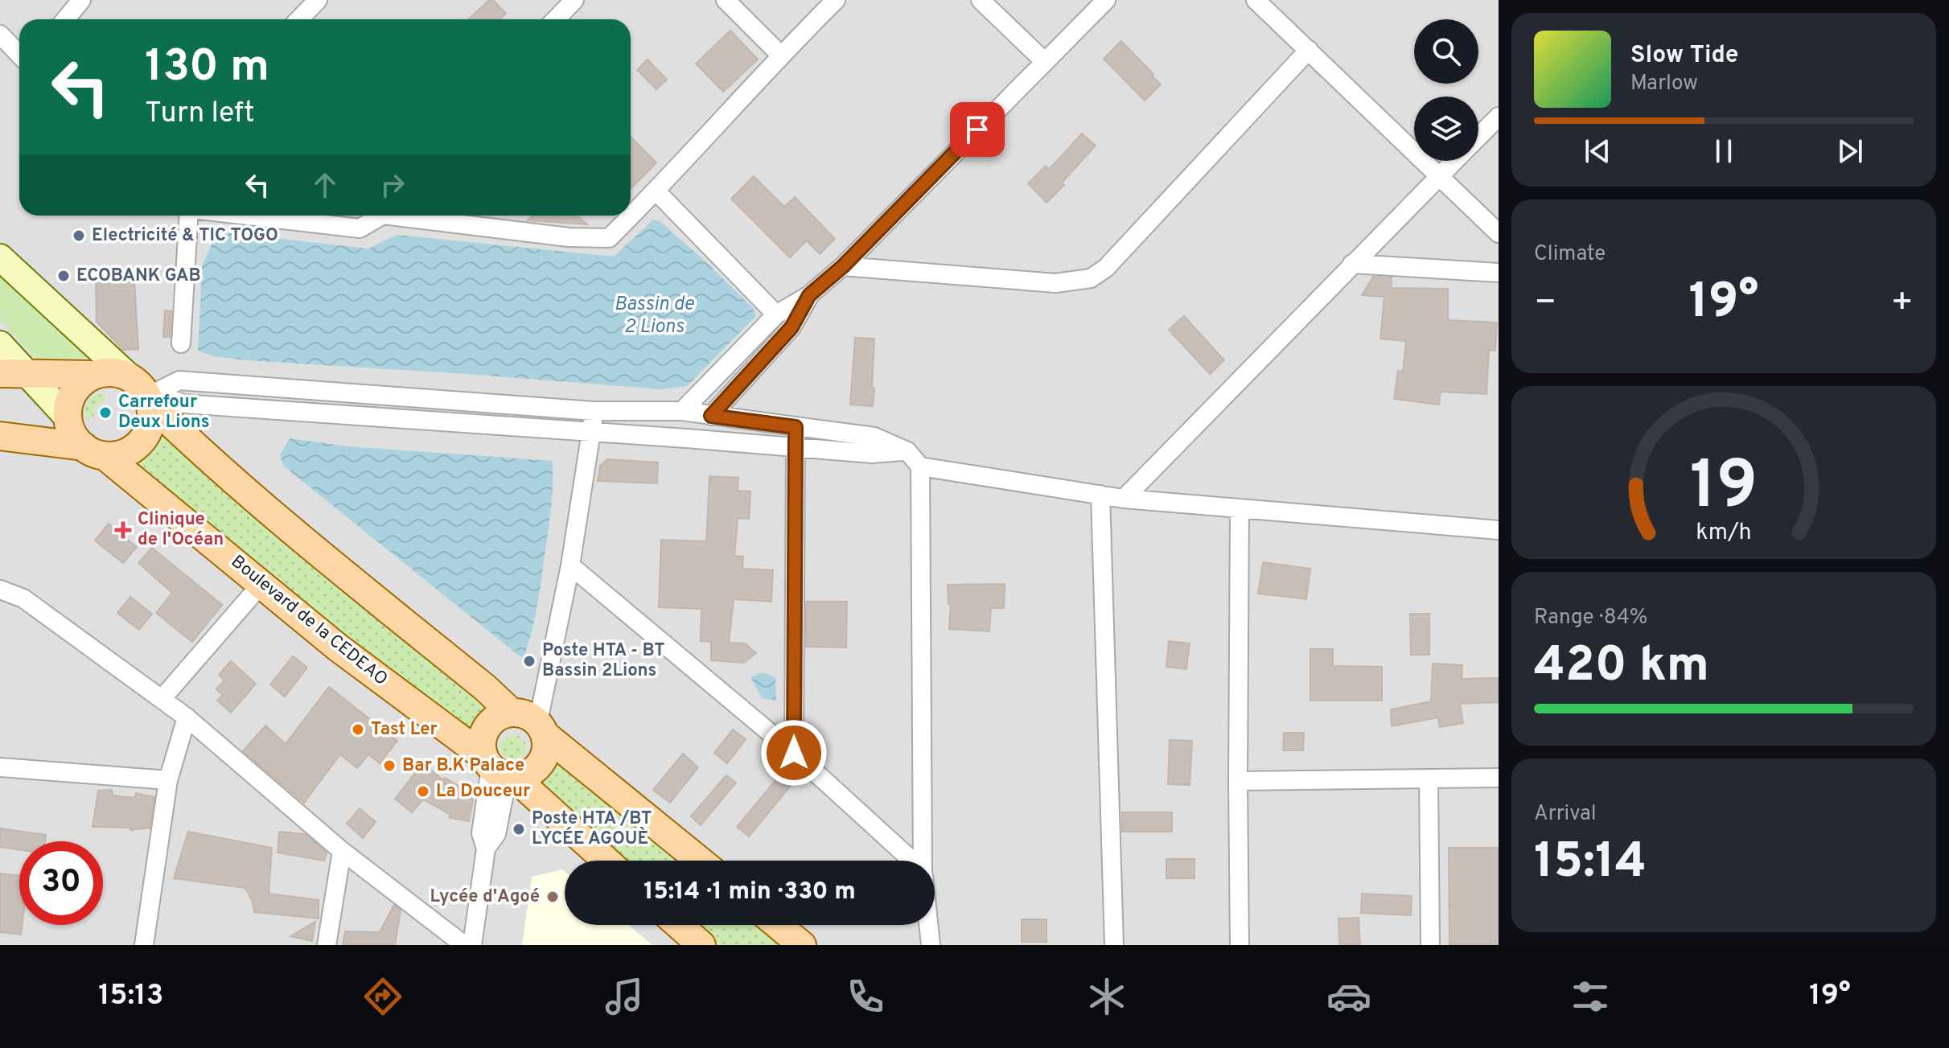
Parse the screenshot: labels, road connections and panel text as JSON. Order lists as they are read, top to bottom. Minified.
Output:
{"streets":{"main road":["Boulevard de la CEDEAO"]},"water":["Bassin de 2 Lions"],"places":{"other":["Electricité & TIC TOGO","ECOBANK GAB","Carrefour Deux Lions","Poste HTA - BT Bassin 2Lions","Tast Ler","Bar B.K Palace","La Douceur","Poste HTA /BT LYCÉE AGOUÈ","Lycée d'Agoé"],"health":["Clinique de l'Océan"]},"page":{"turn":["130 m","Turn left"],"song":["Slow Tide","Marlow"],"tile":["Climate",["Range · 84%","420 km"],["Arrival","15:14"]],"heat":["−","19°","+"],"limit":"30","trip":"15:14 · 1 min · 330 m","tabs":["15:13","19°"],"gauge":["19","km/h"]}}
